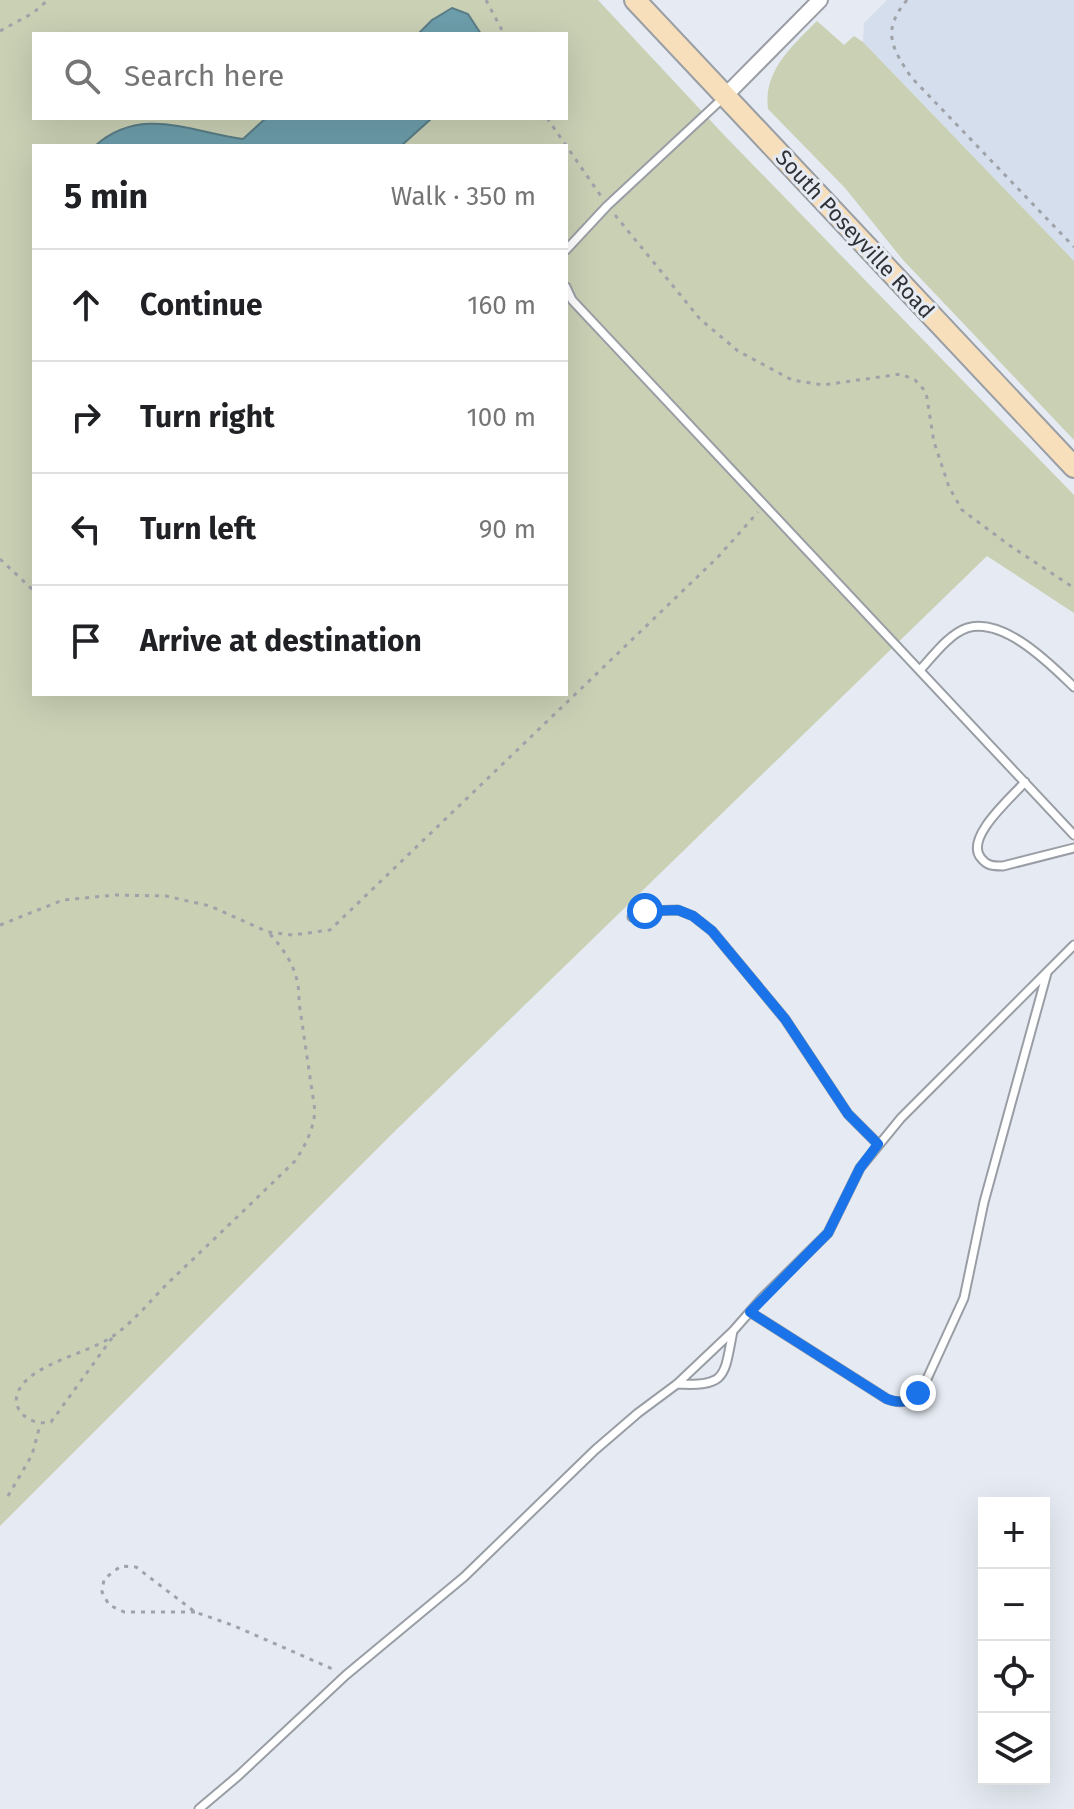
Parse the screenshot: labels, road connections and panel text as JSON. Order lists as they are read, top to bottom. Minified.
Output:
{"streets":{"main road":["South Poseyville Road"]},"page":{"search":"Search here","heading":["5 min","Walk · 350 m"],"list":[["Continue","160 m"],["Turn right","100 m"],["Turn left","90 m"],"Arrive at destination"],"map_buttons":["+","−"]}}
